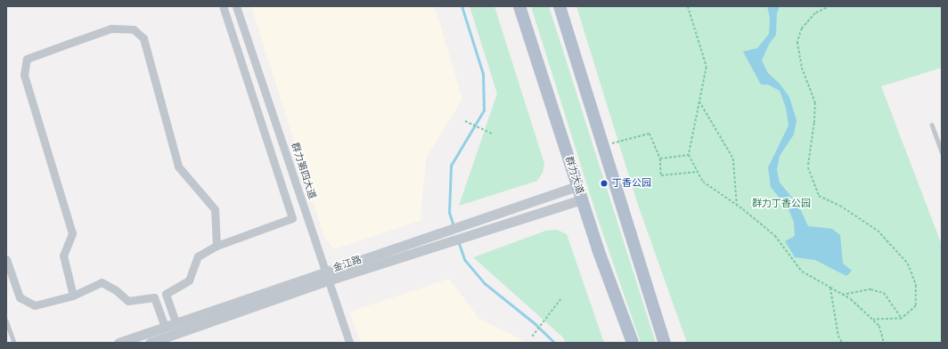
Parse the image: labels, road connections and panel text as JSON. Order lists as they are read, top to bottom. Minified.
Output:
{"streets":{"main road":["群力大道"],"street":["群力第四大道","金江路"]},"crossings":[["群力第四大道","金江路"],["群力大道","金江路"]],"parks":["群力丁香公园"],"places":["丁香公园"]}
